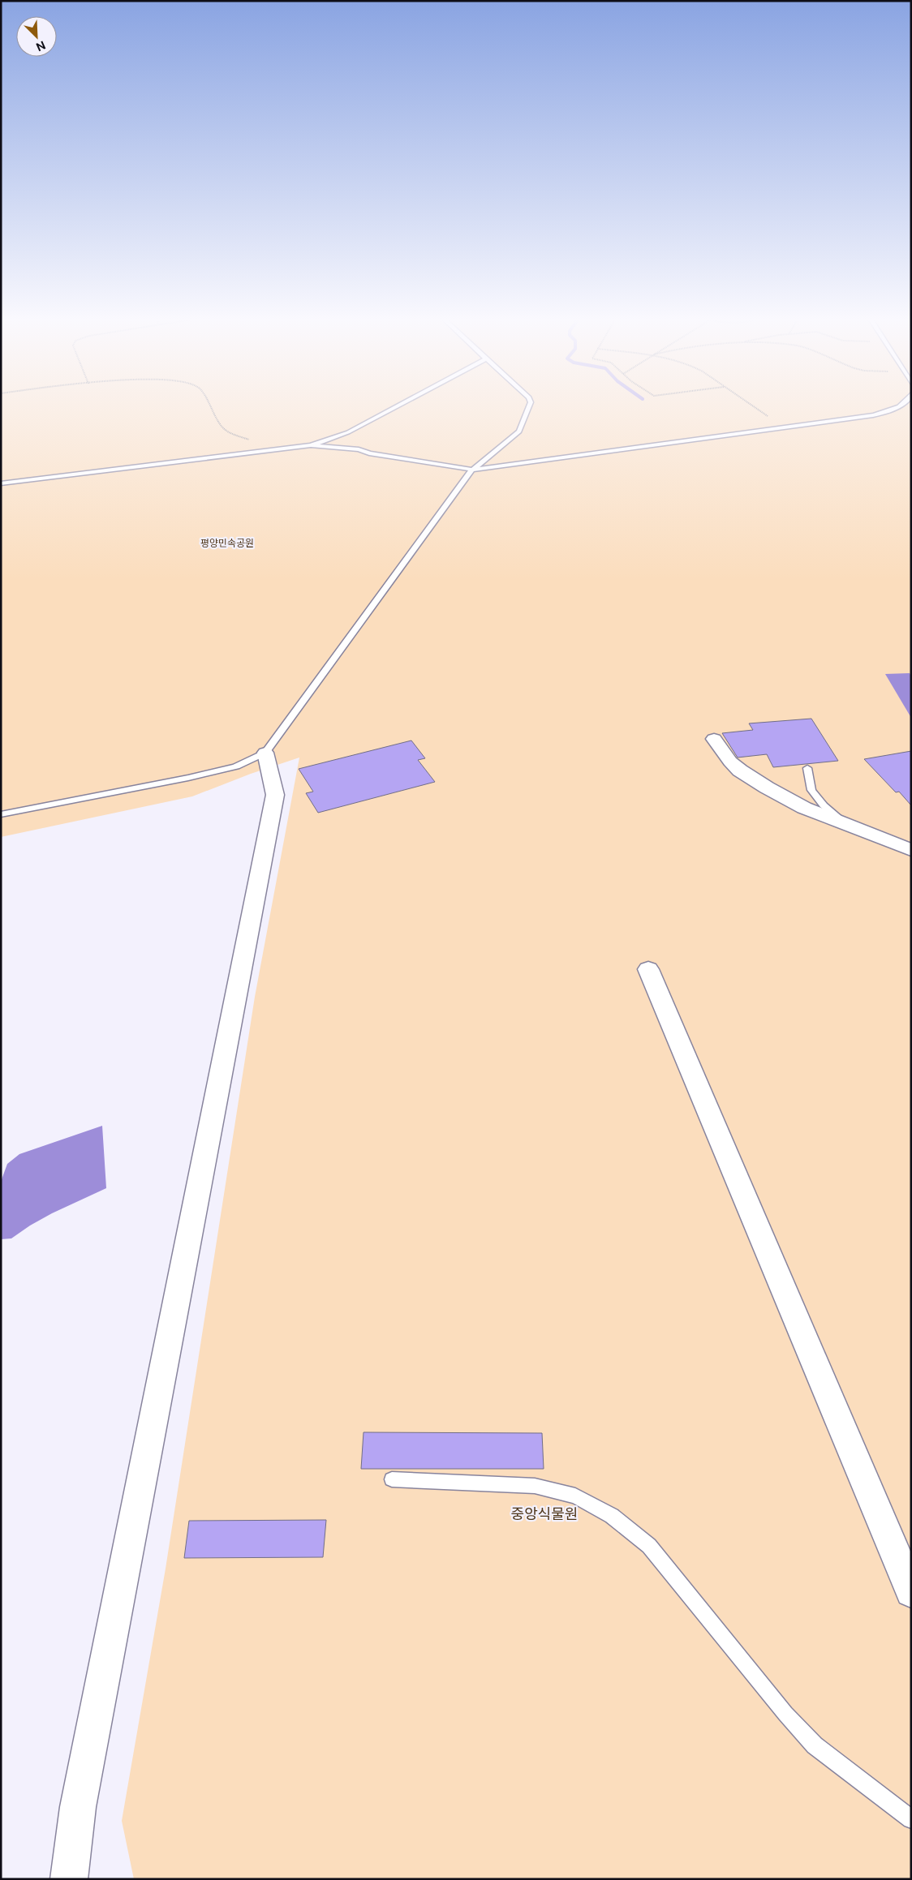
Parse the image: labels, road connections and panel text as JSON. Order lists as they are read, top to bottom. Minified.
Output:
{"parks":["평양민속공원","중앙식물원"],"north":"bottom right"}
